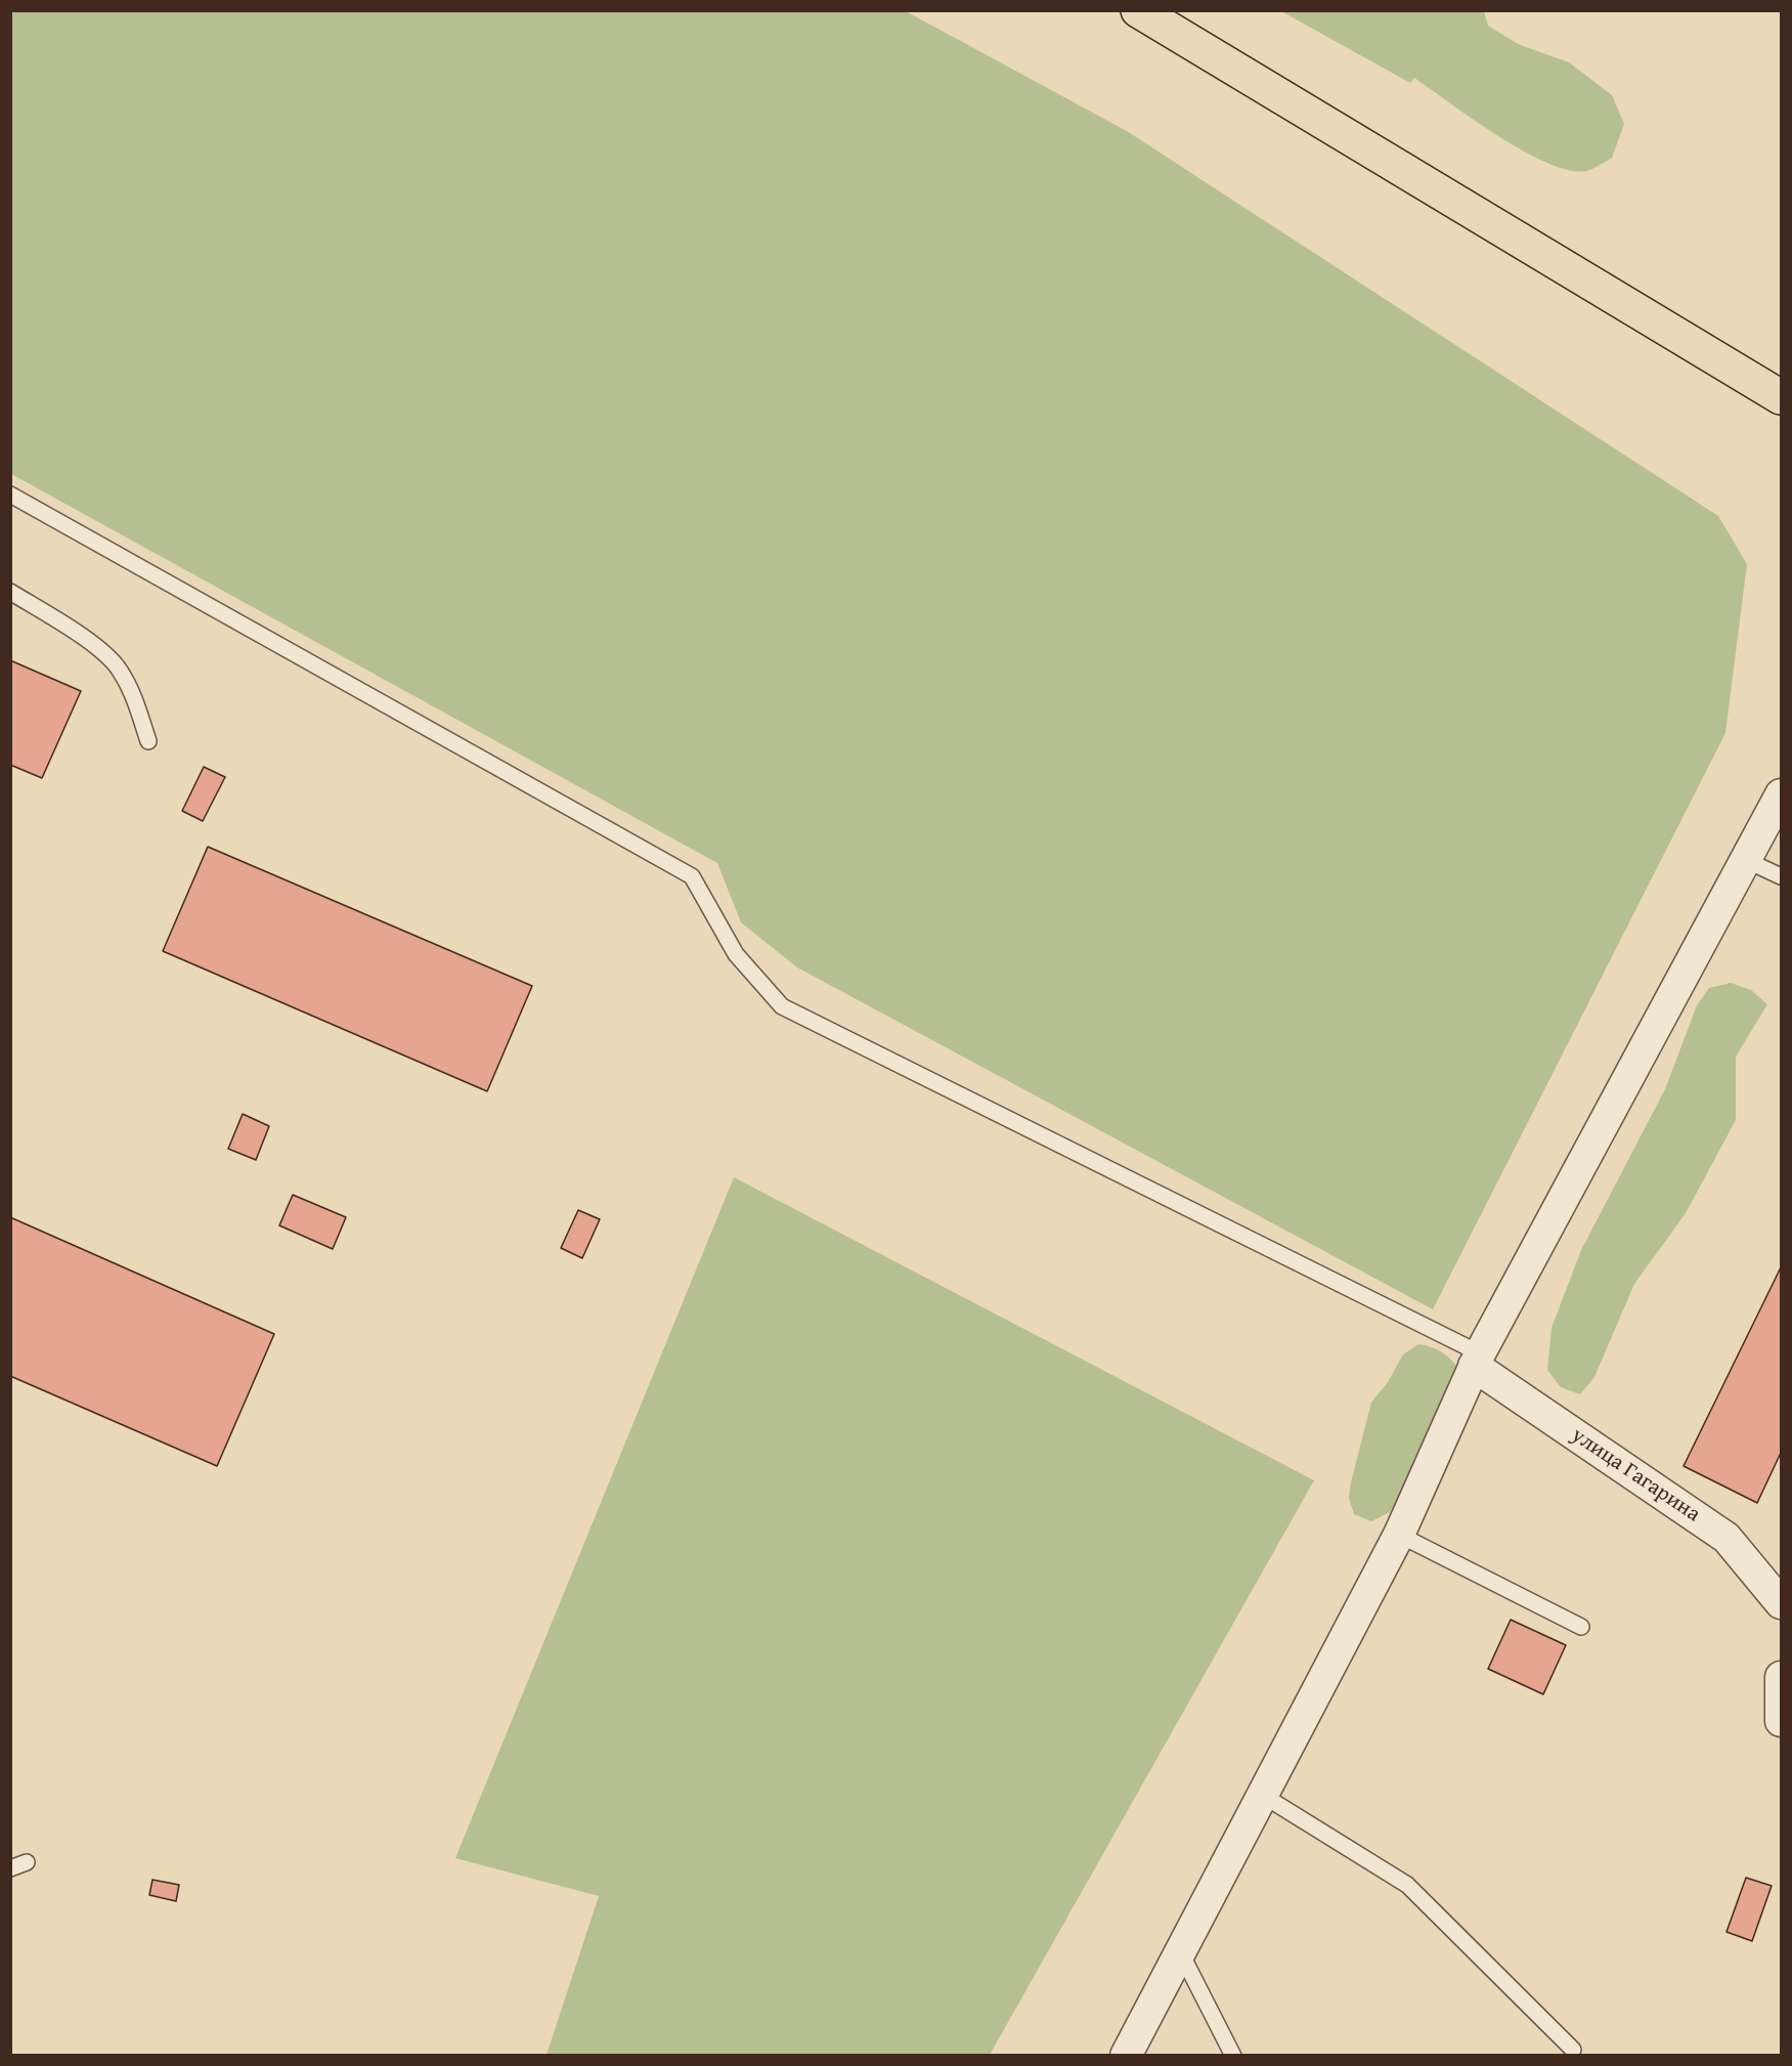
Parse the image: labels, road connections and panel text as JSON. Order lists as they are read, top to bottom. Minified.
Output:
{"streets":{"street":["улица Гагарина"]}}
